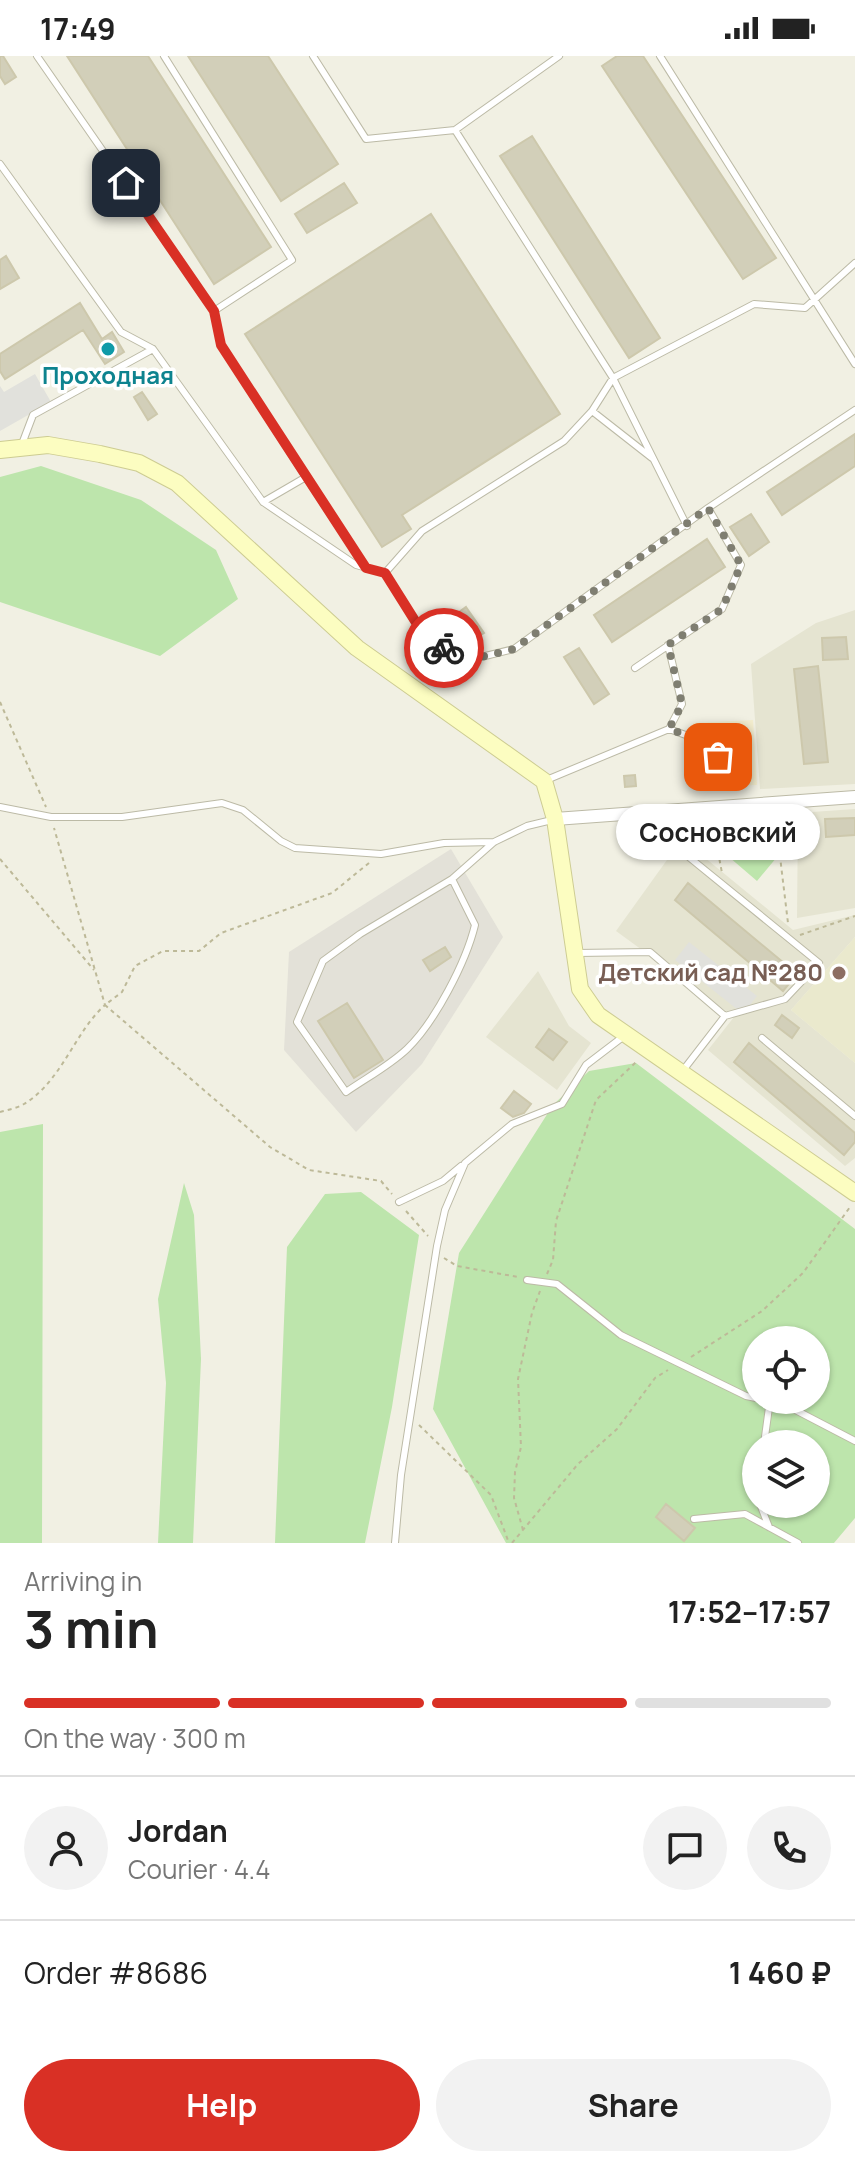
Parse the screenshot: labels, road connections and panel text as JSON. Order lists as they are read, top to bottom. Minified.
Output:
{"places":["Проходная","Сосновский","Детский сад №280"],"page":{"status":"17:49","bubble":"Сосновский","heading":["3 min","Arriving in","17:52–17:57"],"panel":["Jordan","Courier · 4.4","Order #8686","1 460 ₽"],"bar":"On the way · 300 m","buttons":["Help","Share"]}}
